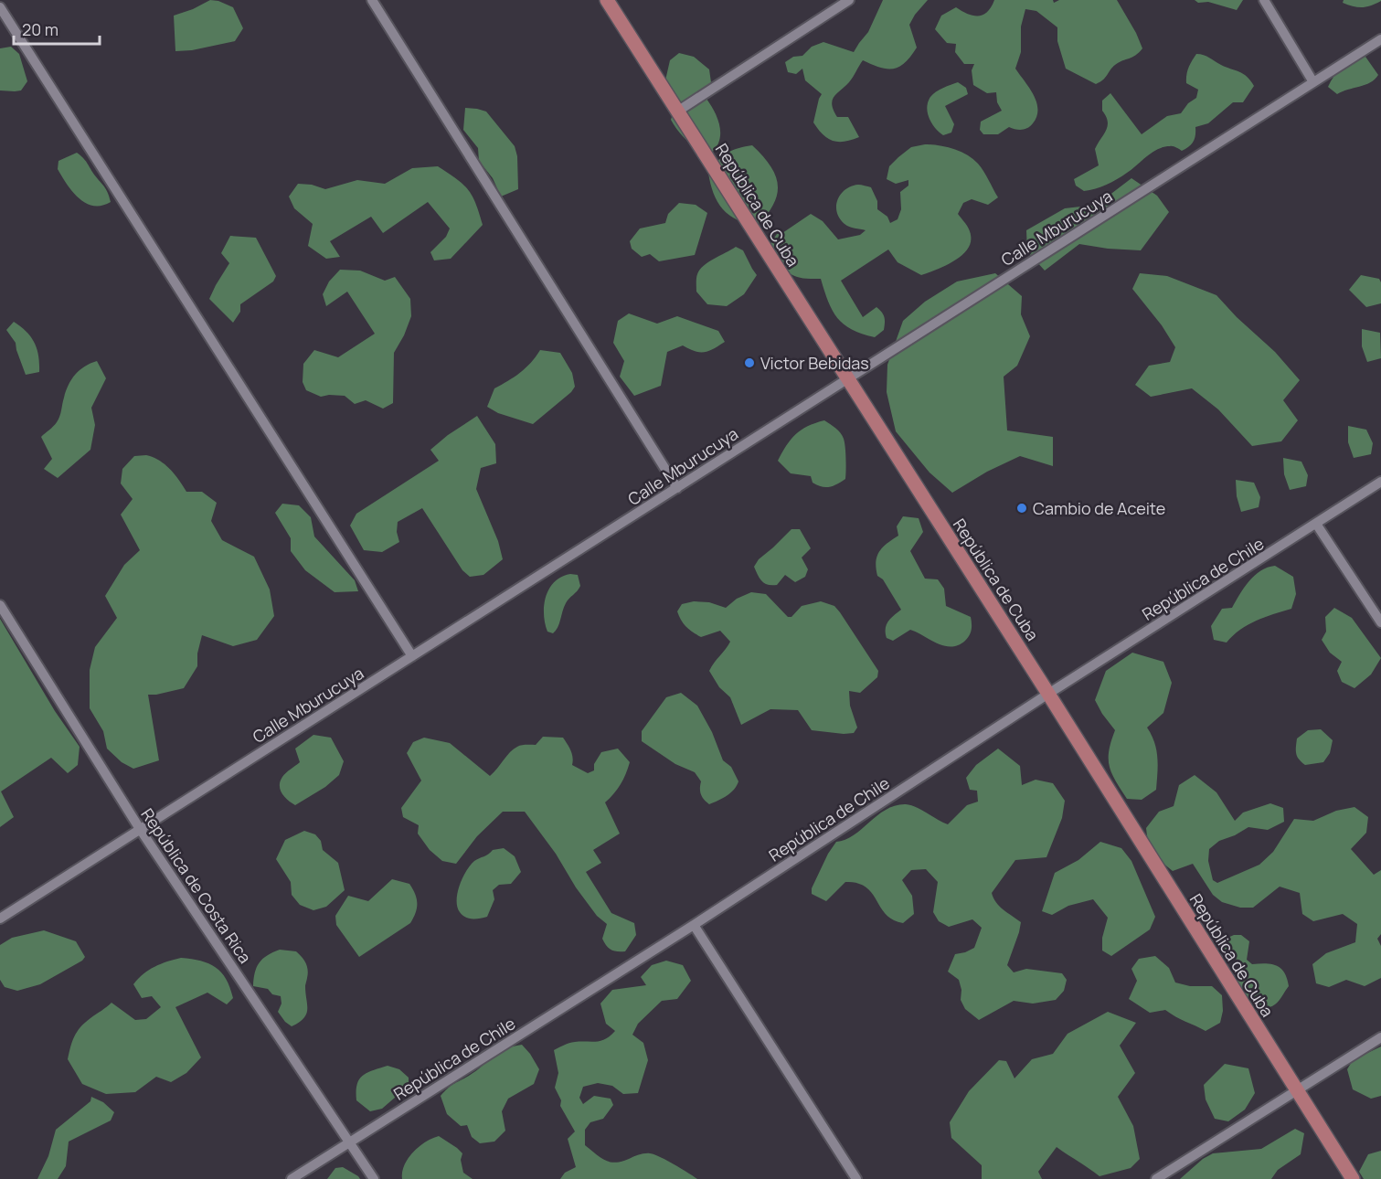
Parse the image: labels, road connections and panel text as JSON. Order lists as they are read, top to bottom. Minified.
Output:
{"streets":{"main road":["República de Cuba"],"street":["Calle Mburucuya","República de Chile","República de Costa Rica"]},"crossings":[["República de Cuba","Calle Mburucuya"],["República de Cuba","República de Chile"],["Calle Mburucuya","República de Costa Rica"],["República de Chile","República de Costa Rica"]],"places":["Victor Bebidas","Cambio de Aceite"],"scale_bar":"20 m"}
